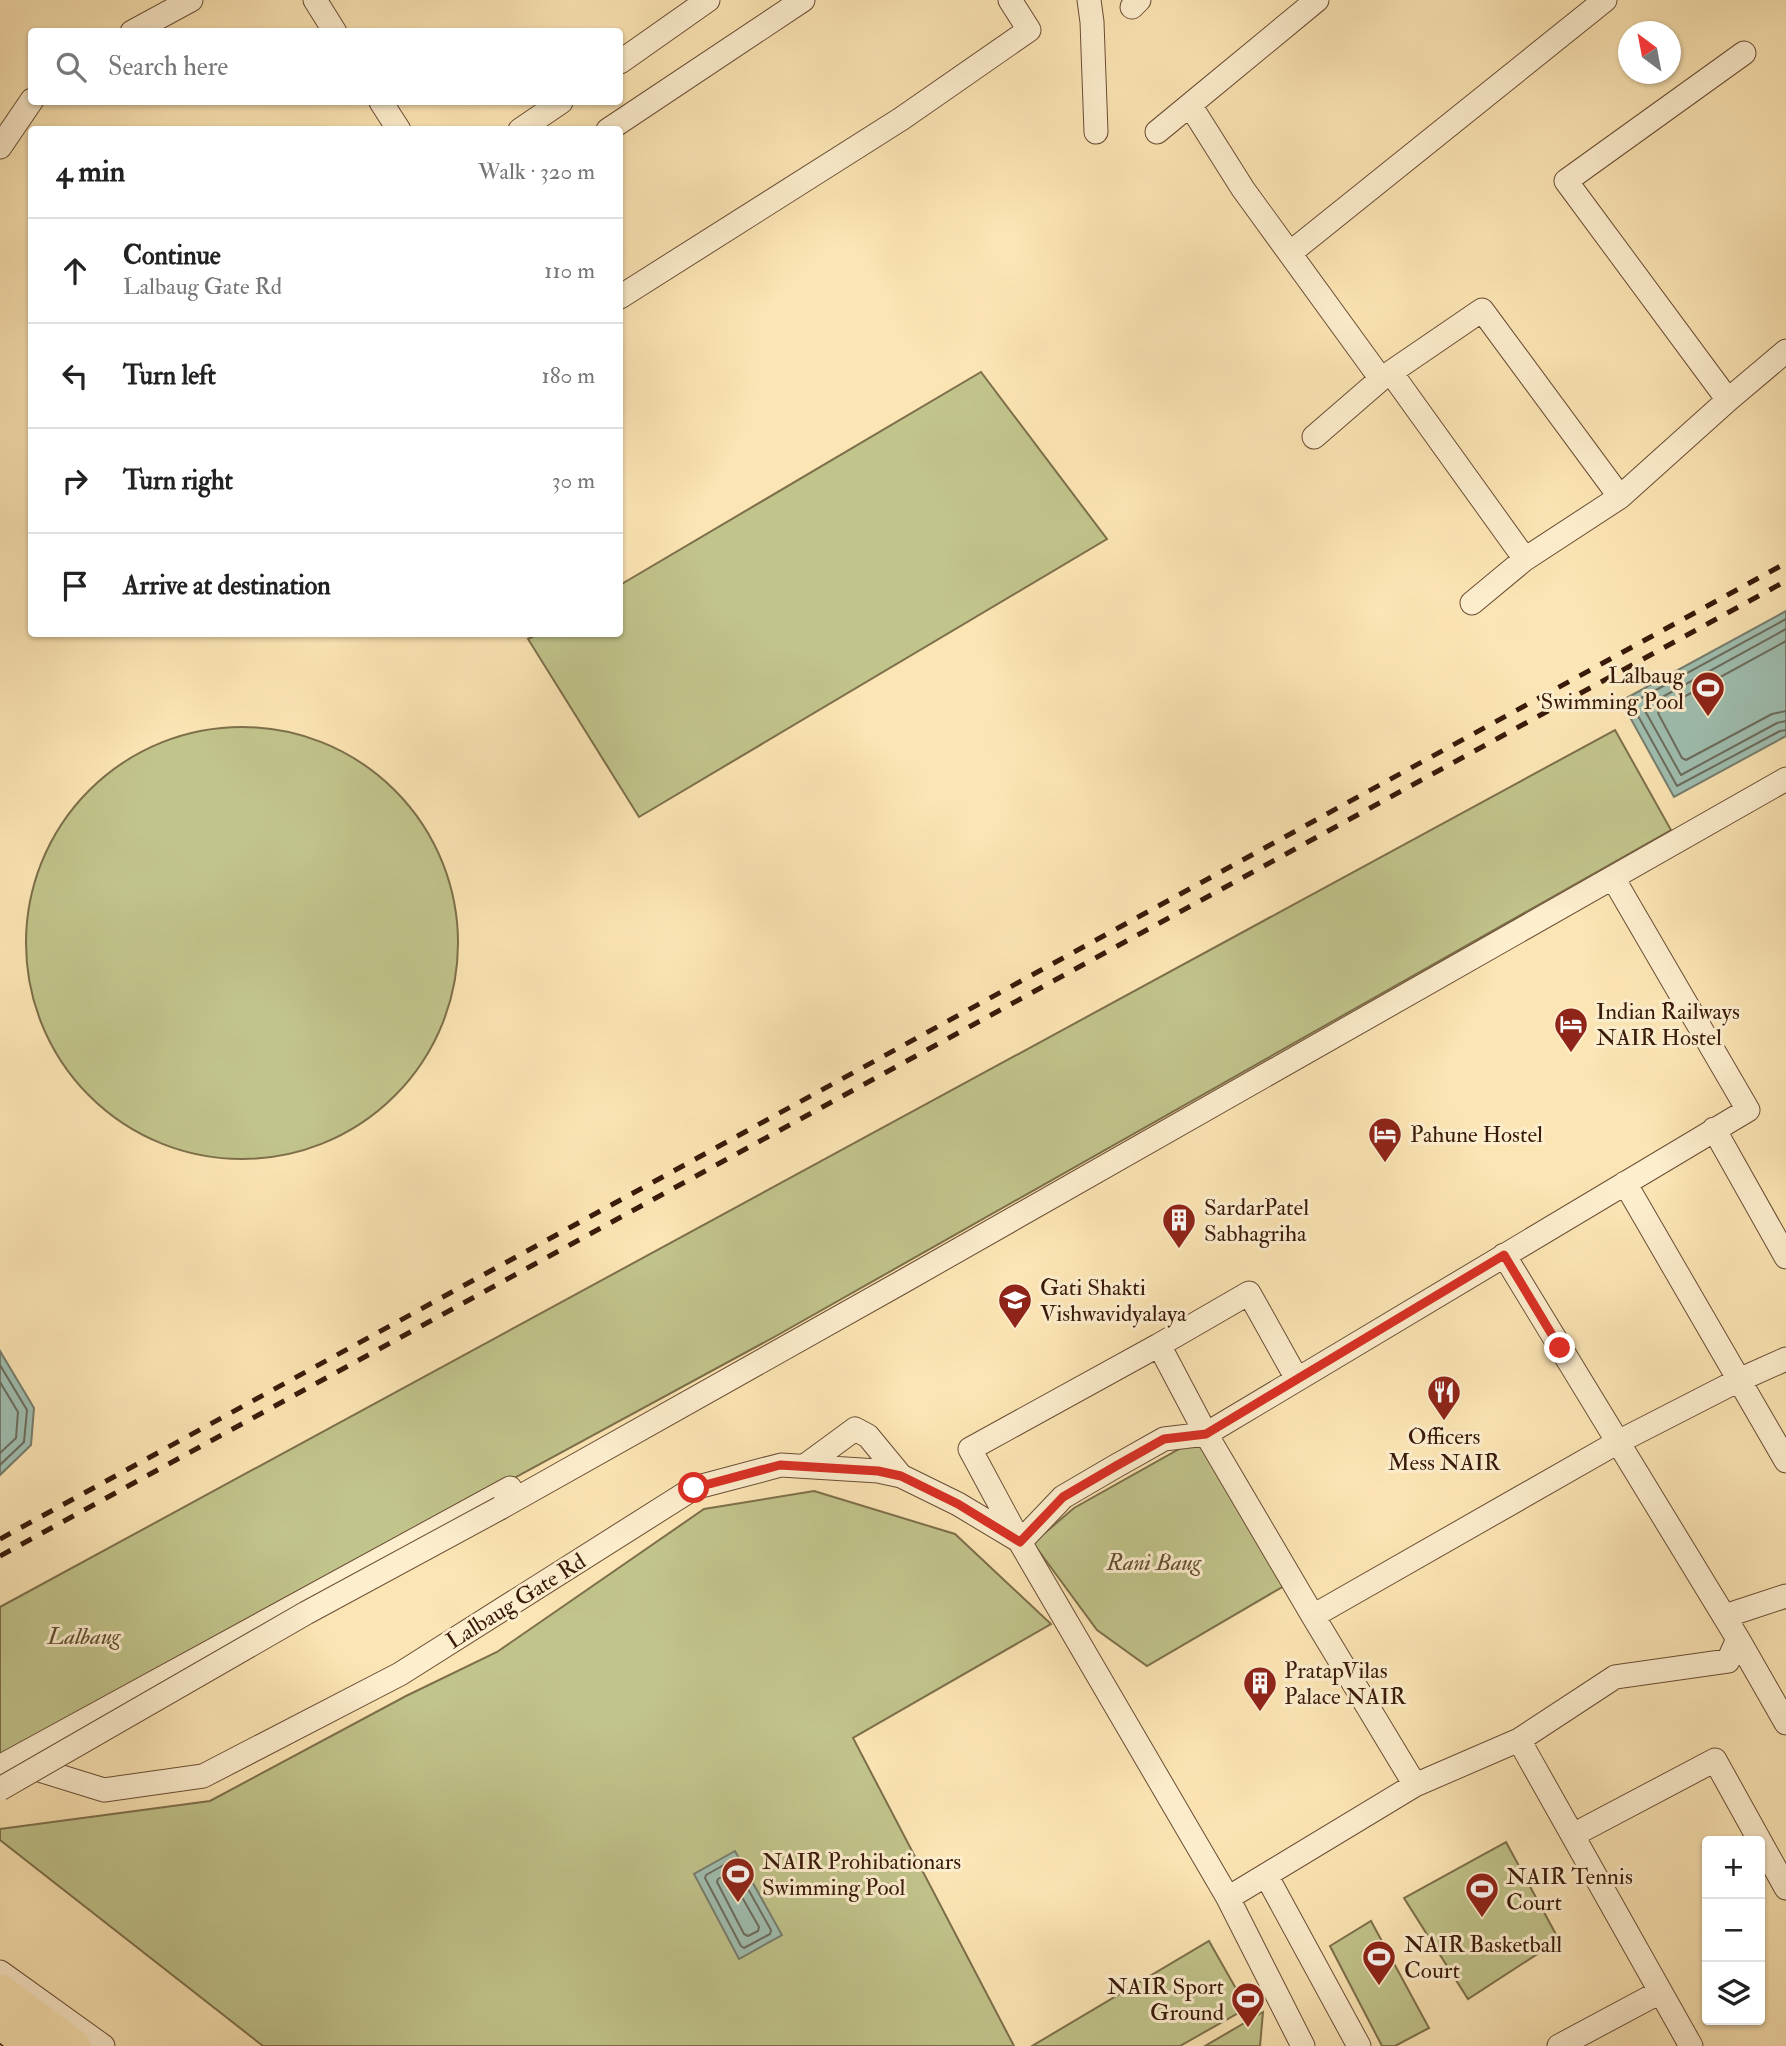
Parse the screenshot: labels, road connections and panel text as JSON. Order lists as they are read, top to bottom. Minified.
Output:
{"streets":{"street":["Lalbaug Gate Rd"]},"parks":["Rani Baug","Lalbaug"],"places":{"sports":["Lalbaug Swimming Pool","NAIR Prohibationars Swimming Pool","NAIR Tennis Court","NAIR Basketball Court","NAIR Sport Ground"],"hotel":["Indian Railways NAIR Hostel","Pahune Hostel"],"building":["SardarPatel Sabhagriha","PratapVilas Palace NAIR"],"school or university":["Gati Shakti Vishwavidyalaya"],"restaurant":["Officers Mess NAIR"]},"north":"top left","page":{"search":"Search here","heading":["4 min","Walk · 320 m"],"list":[["Continue","Lalbaug Gate Rd","110 m"],["Turn left","180 m"],["Turn right","30 m"],"Arrive at destination"],"map_buttons":["+","−"]}}
